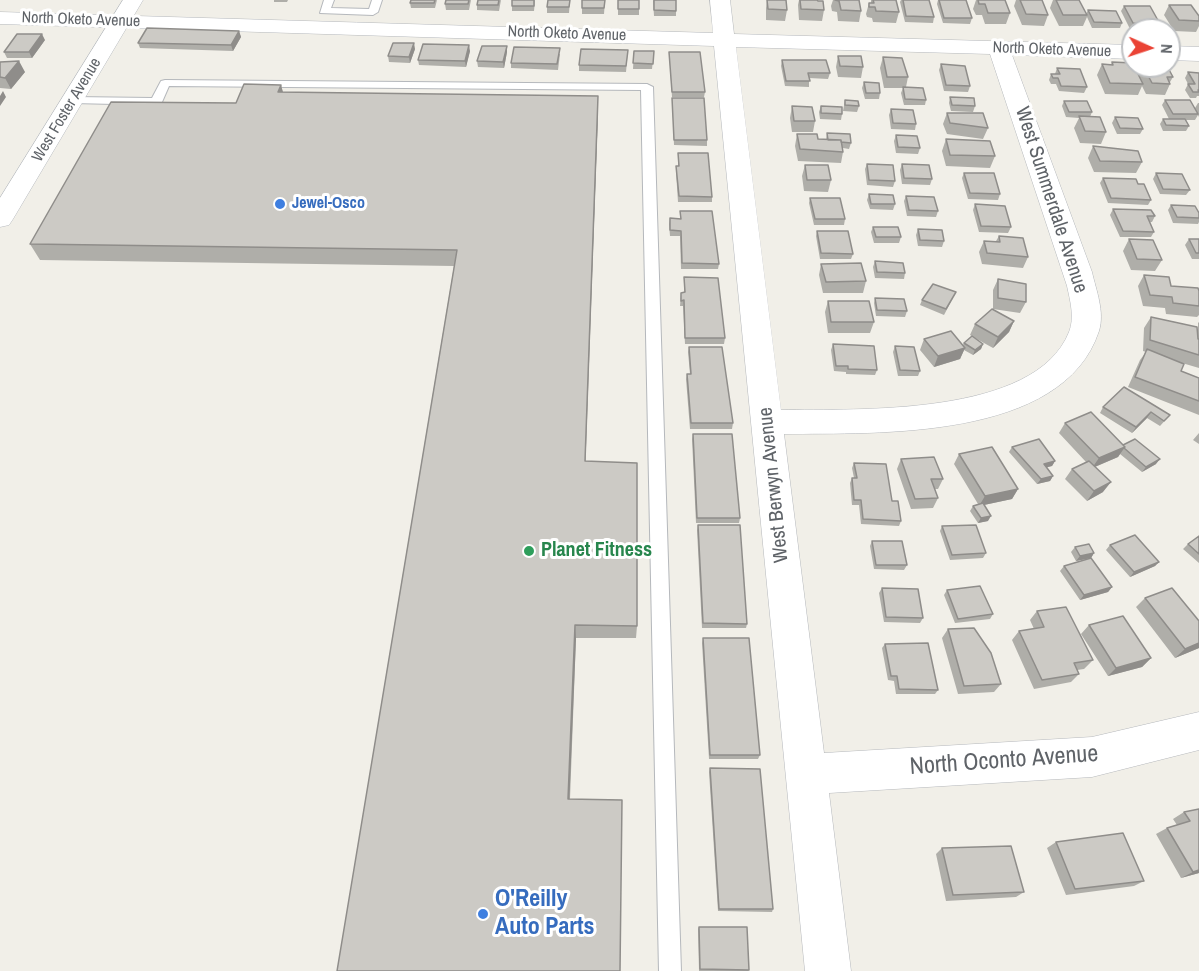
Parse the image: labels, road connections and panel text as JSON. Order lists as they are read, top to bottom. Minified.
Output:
{"streets":{"street":["North Oketo Avenue","West Foster Avenue","West Summerdale Avenue","West Berwyn Avenue","North Oconto Avenue"]},"crossings":[["North Oketo Avenue","West Foster Avenue"],["North Oketo Avenue","West Summerdale Avenue"],["North Oketo Avenue","West Berwyn Avenue"],["West Summerdale Avenue","West Berwyn Avenue"],["West Berwyn Avenue","North Oconto Avenue"]],"places":["Jewel-Osco","Planet Fitness","O'Reilly Auto Parts"],"north":"right"}
